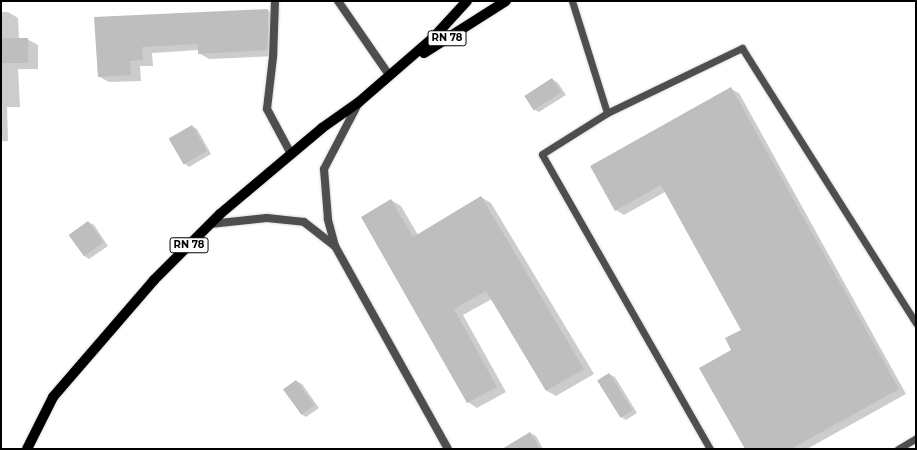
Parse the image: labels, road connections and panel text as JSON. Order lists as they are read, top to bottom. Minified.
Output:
{"streets":{"main road":["RN 78"]}}
